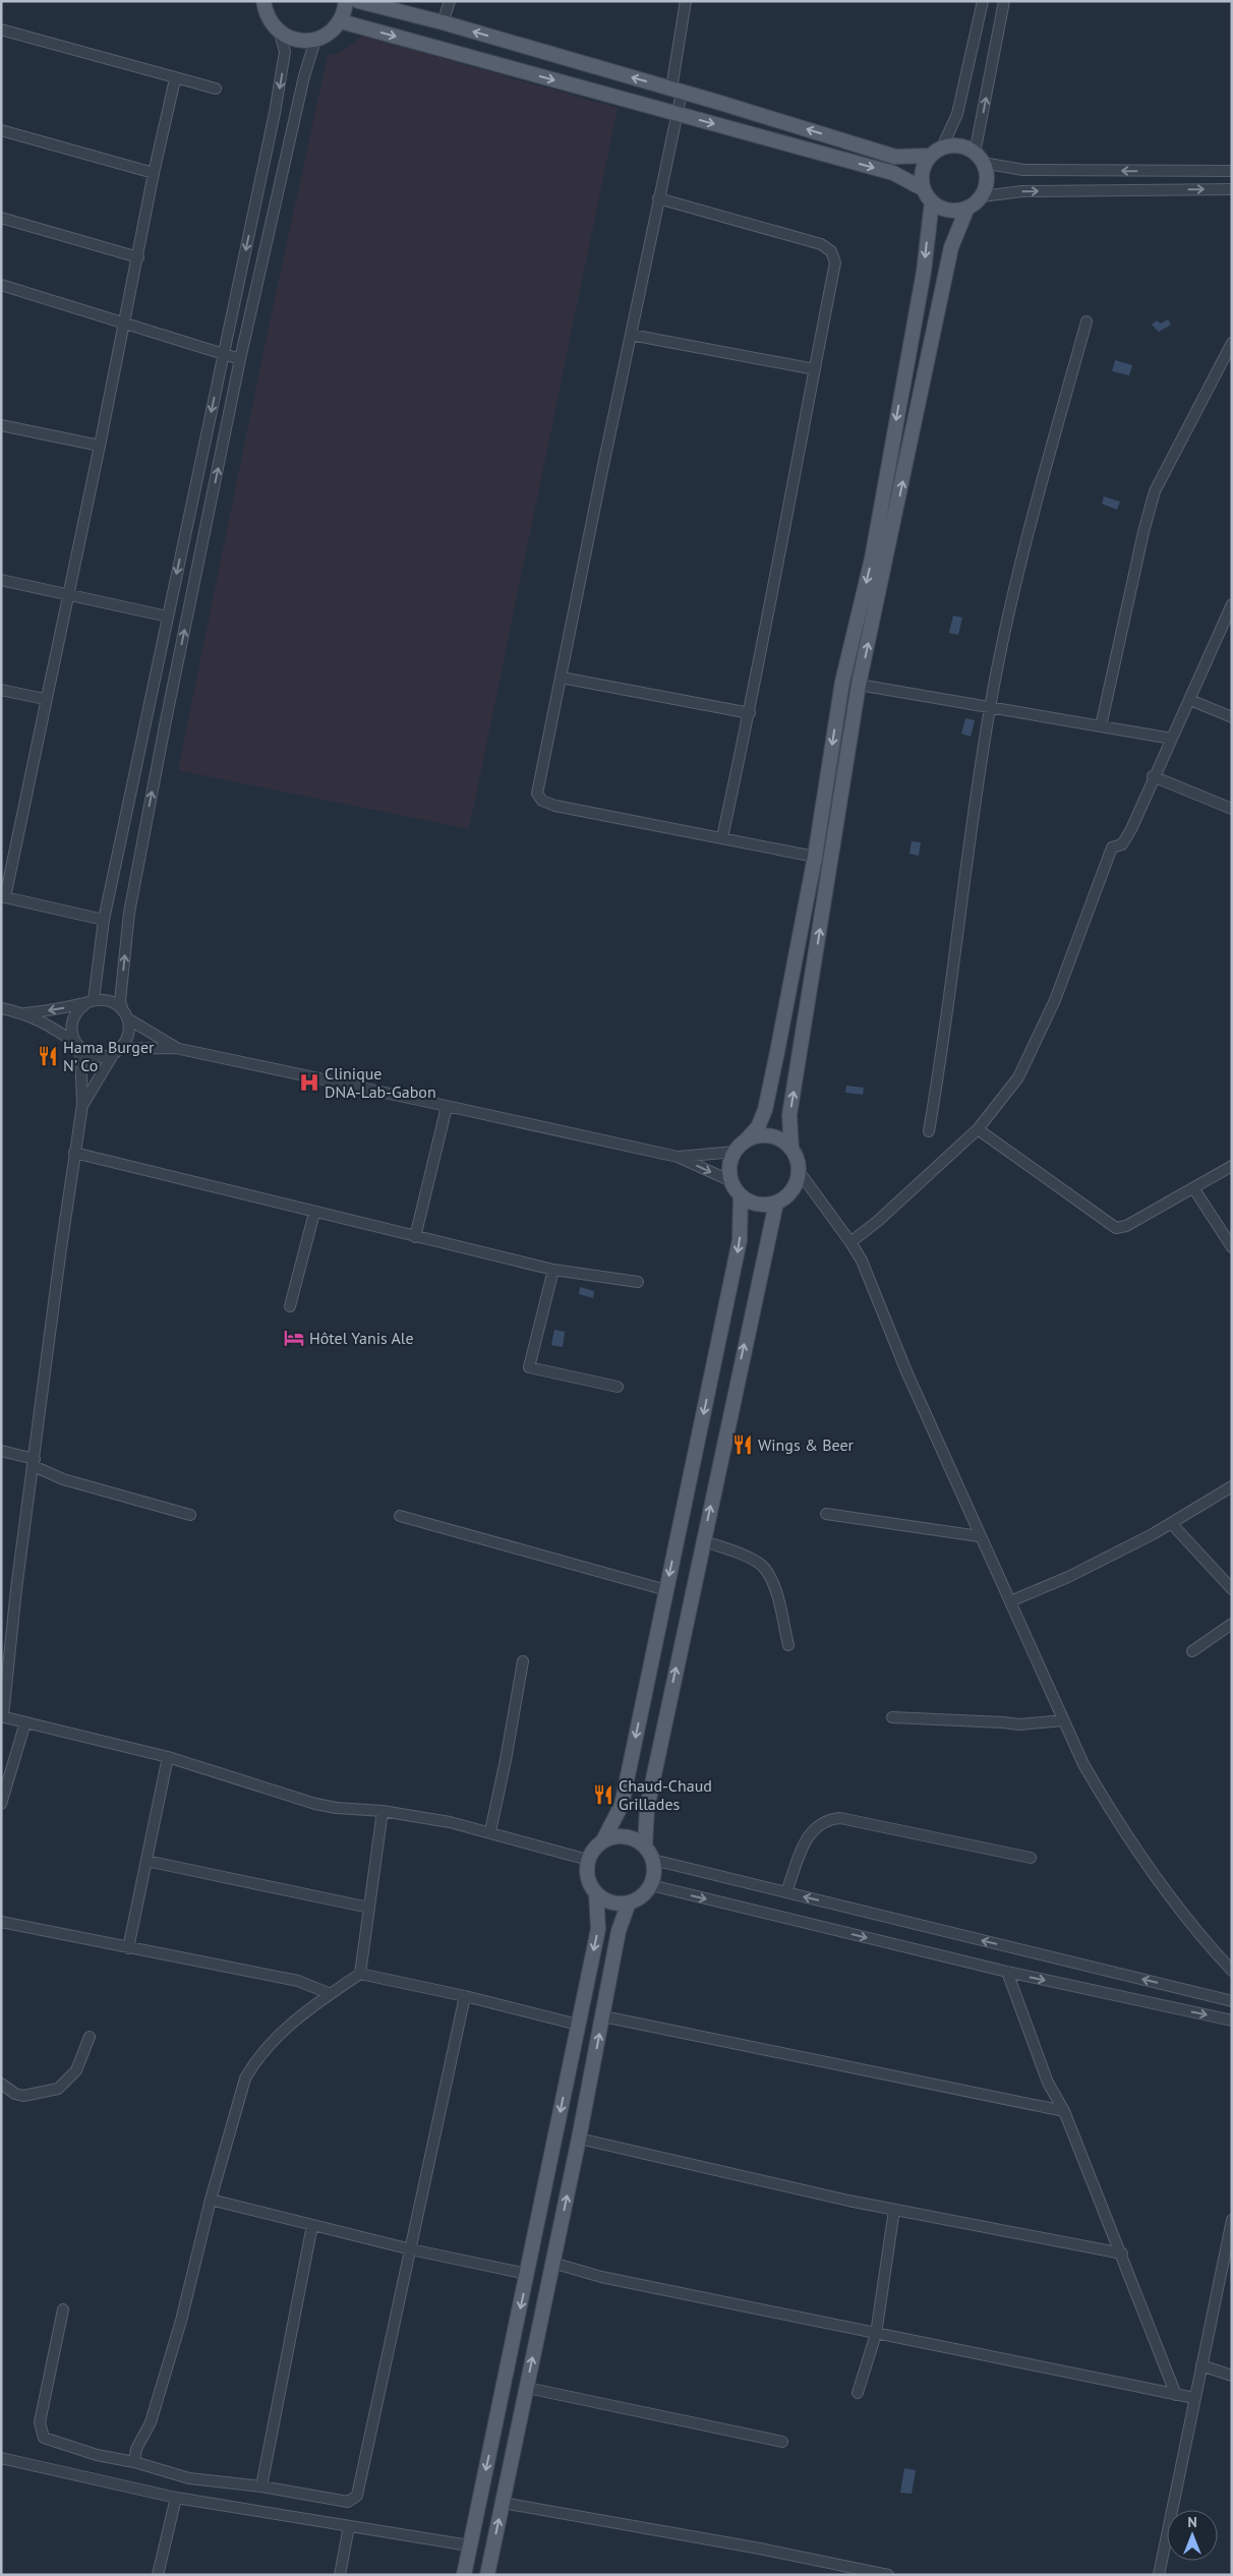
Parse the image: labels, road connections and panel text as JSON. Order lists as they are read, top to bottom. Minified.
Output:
{"places":{"restaurant":["Hama Burger N' Co","Wings & Beer","Chaud-Chaud Grillades"],"hospital":["Clinique DNA-Lab-Gabon"],"hotel":["Hôtel Yanis Ale"]},"north":"top"}
